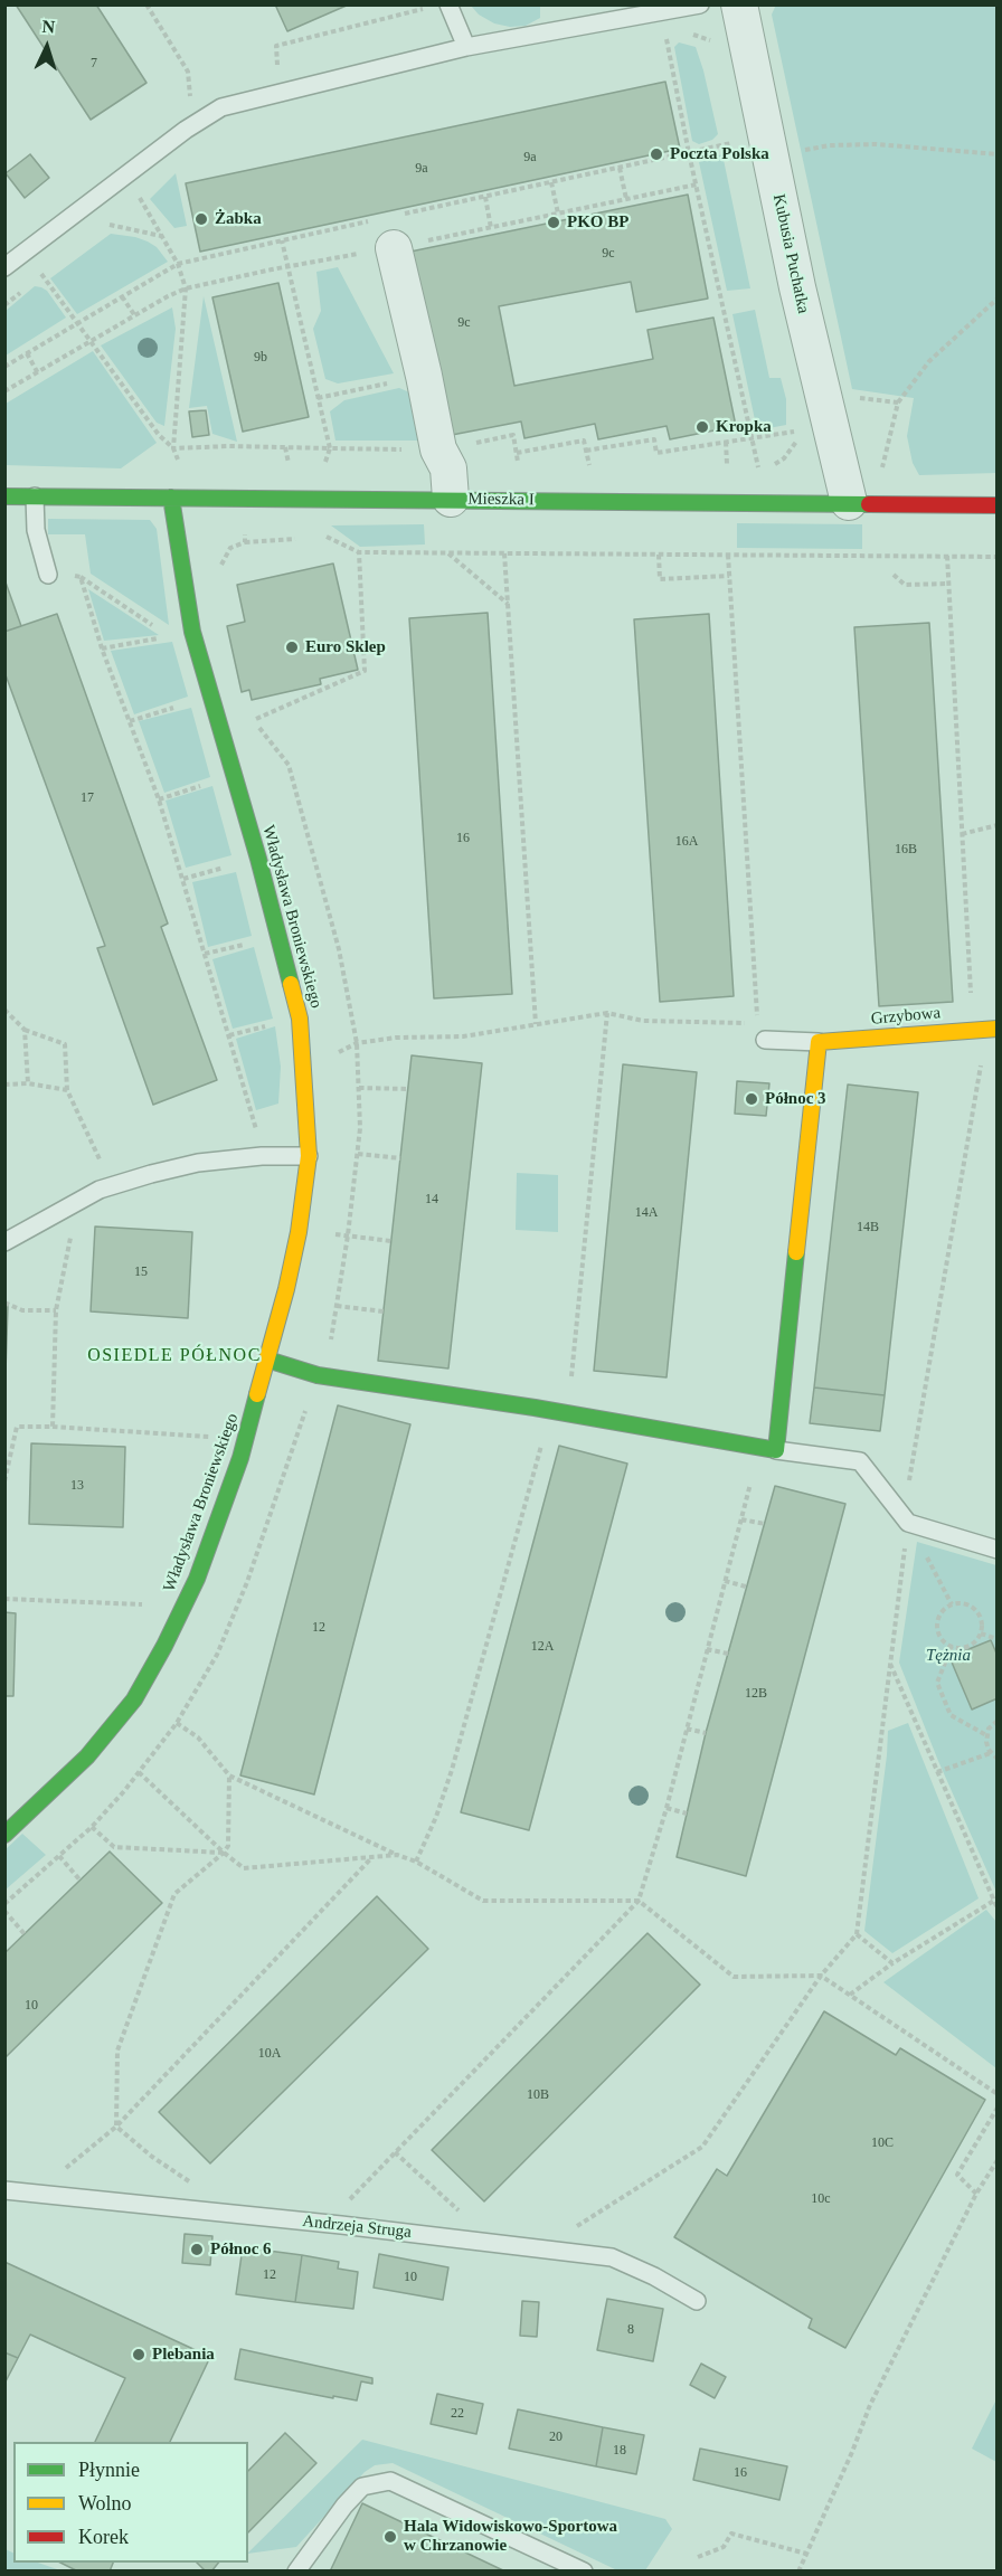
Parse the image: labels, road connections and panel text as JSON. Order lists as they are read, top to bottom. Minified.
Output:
{"streets":{"street":["Kubusia Puchatka","Mieszka I","Władysława Broniewskiego","Grzybowa"],"lane":["Andrzeja Struga"]},"crossings":[["Kubusia Puchatka","Mieszka I"],["Mieszka I","Władysława Broniewskiego"]],"districts":["OSIEDLE PÓŁNOC"],"parks":["Tężnia"],"places":["Poczta Polska","Żabka","PKO BP","Kropka","Euro Sklep","Północ 3","Północ 6","Plebania","Hala Widowiskowo-Sportowa w Chrzanowie"],"house_numbers":["7","9a","9a","9c","9c","9b","17","16","16A","16B","14","14A","14B","15","13","12","12A","12B","10","10A","10B","10C","10c","12","10","8","22","20","18","16"],"legend":["Płynnie","Wolno","Korek"],"north":"top"}
